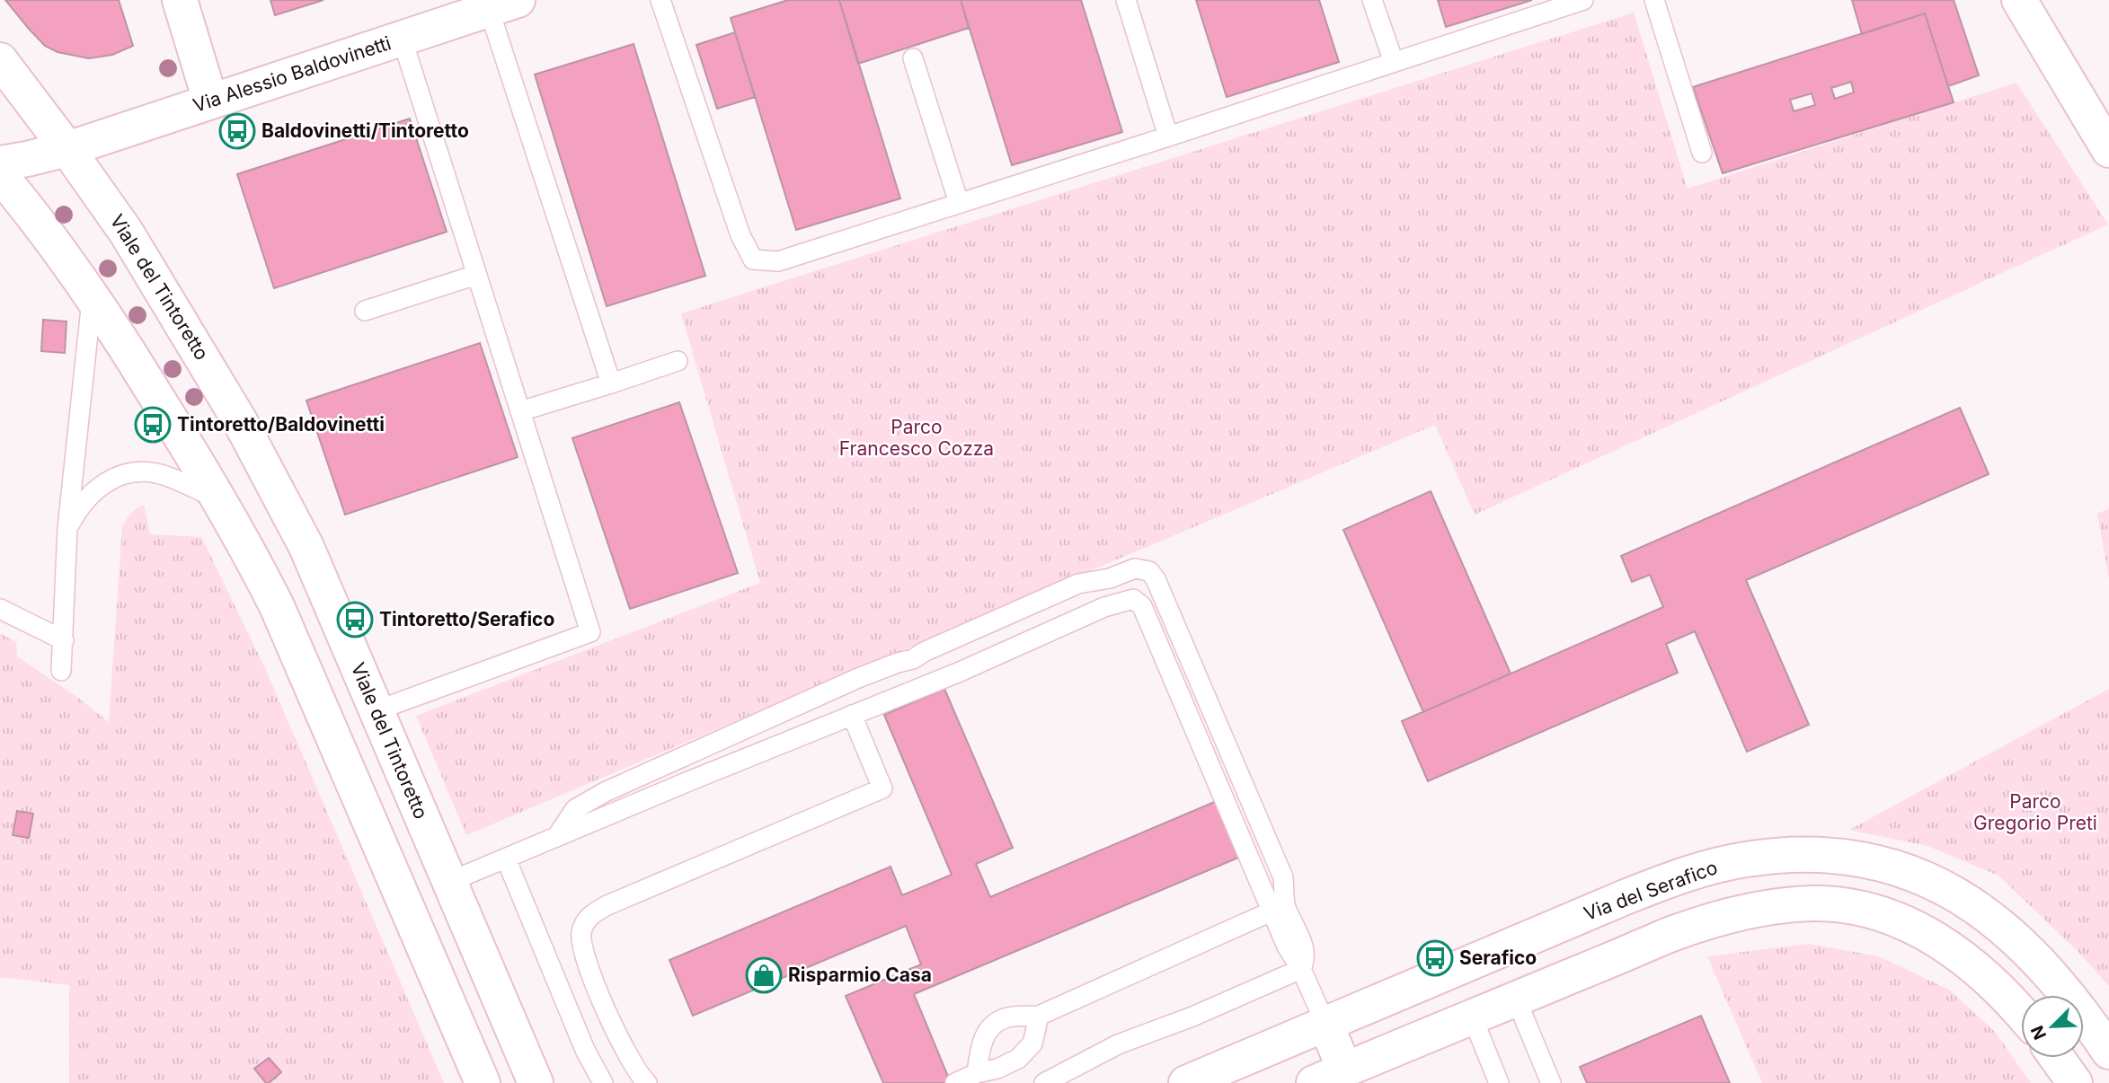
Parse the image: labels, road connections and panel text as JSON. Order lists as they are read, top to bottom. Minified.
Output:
{"streets":{"street":["Via Alessio Baldovinetti","Viale del Tintoretto","Via del Serafico"]},"crossings":[["Via Alessio Baldovinetti","Viale del Tintoretto"]],"parks":["Parco Francesco Cozza","Parco Gregorio Preti"],"places":{"bus stop":["Baldovinetti/Tintoretto","Tintoretto/Baldovinetti","Tintoretto/Serafico","Serafico"],"shop":["Risparmio Casa"]},"north":"bottom left"}
